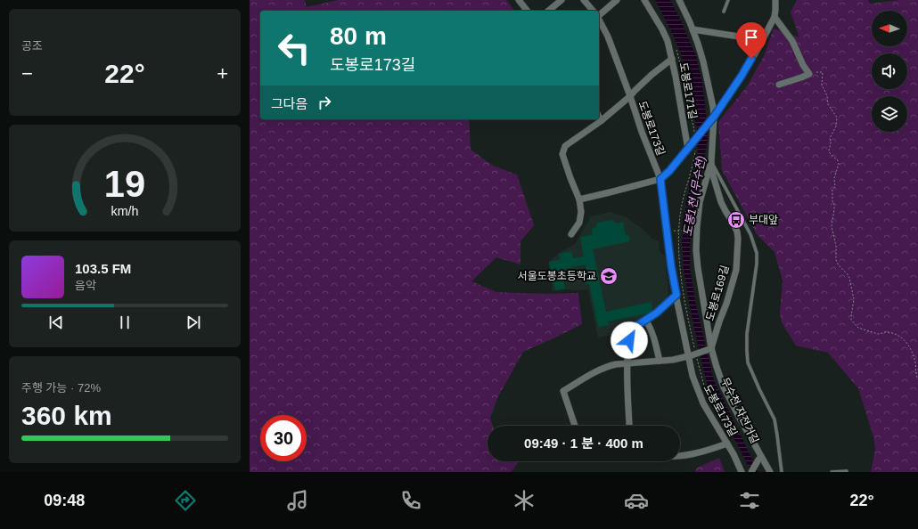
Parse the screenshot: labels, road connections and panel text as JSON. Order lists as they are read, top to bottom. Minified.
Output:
{"streets":{"street":["도봉로171길","도봉로173길","도봉로169길"]},"crossings":[["도봉로171길","도봉로173길"]],"water":["도봉1천 (무수천)"],"places":{"bus stop":["부대앞"],"school or university":["서울도봉초등학교"]},"north":"left","page":{"tile":["공조",["주행 가능 · 72%","360 km"]],"turn":["80 m","도봉로173길"],"heat":["−","22°","+"],"then":"그다음","song":["103.5 FM","음악"],"limit":"30","trip":"09:49 · 1 분 · 400 m","tabs":["09:48","22°"],"gauge":["19","km/h"]}}
